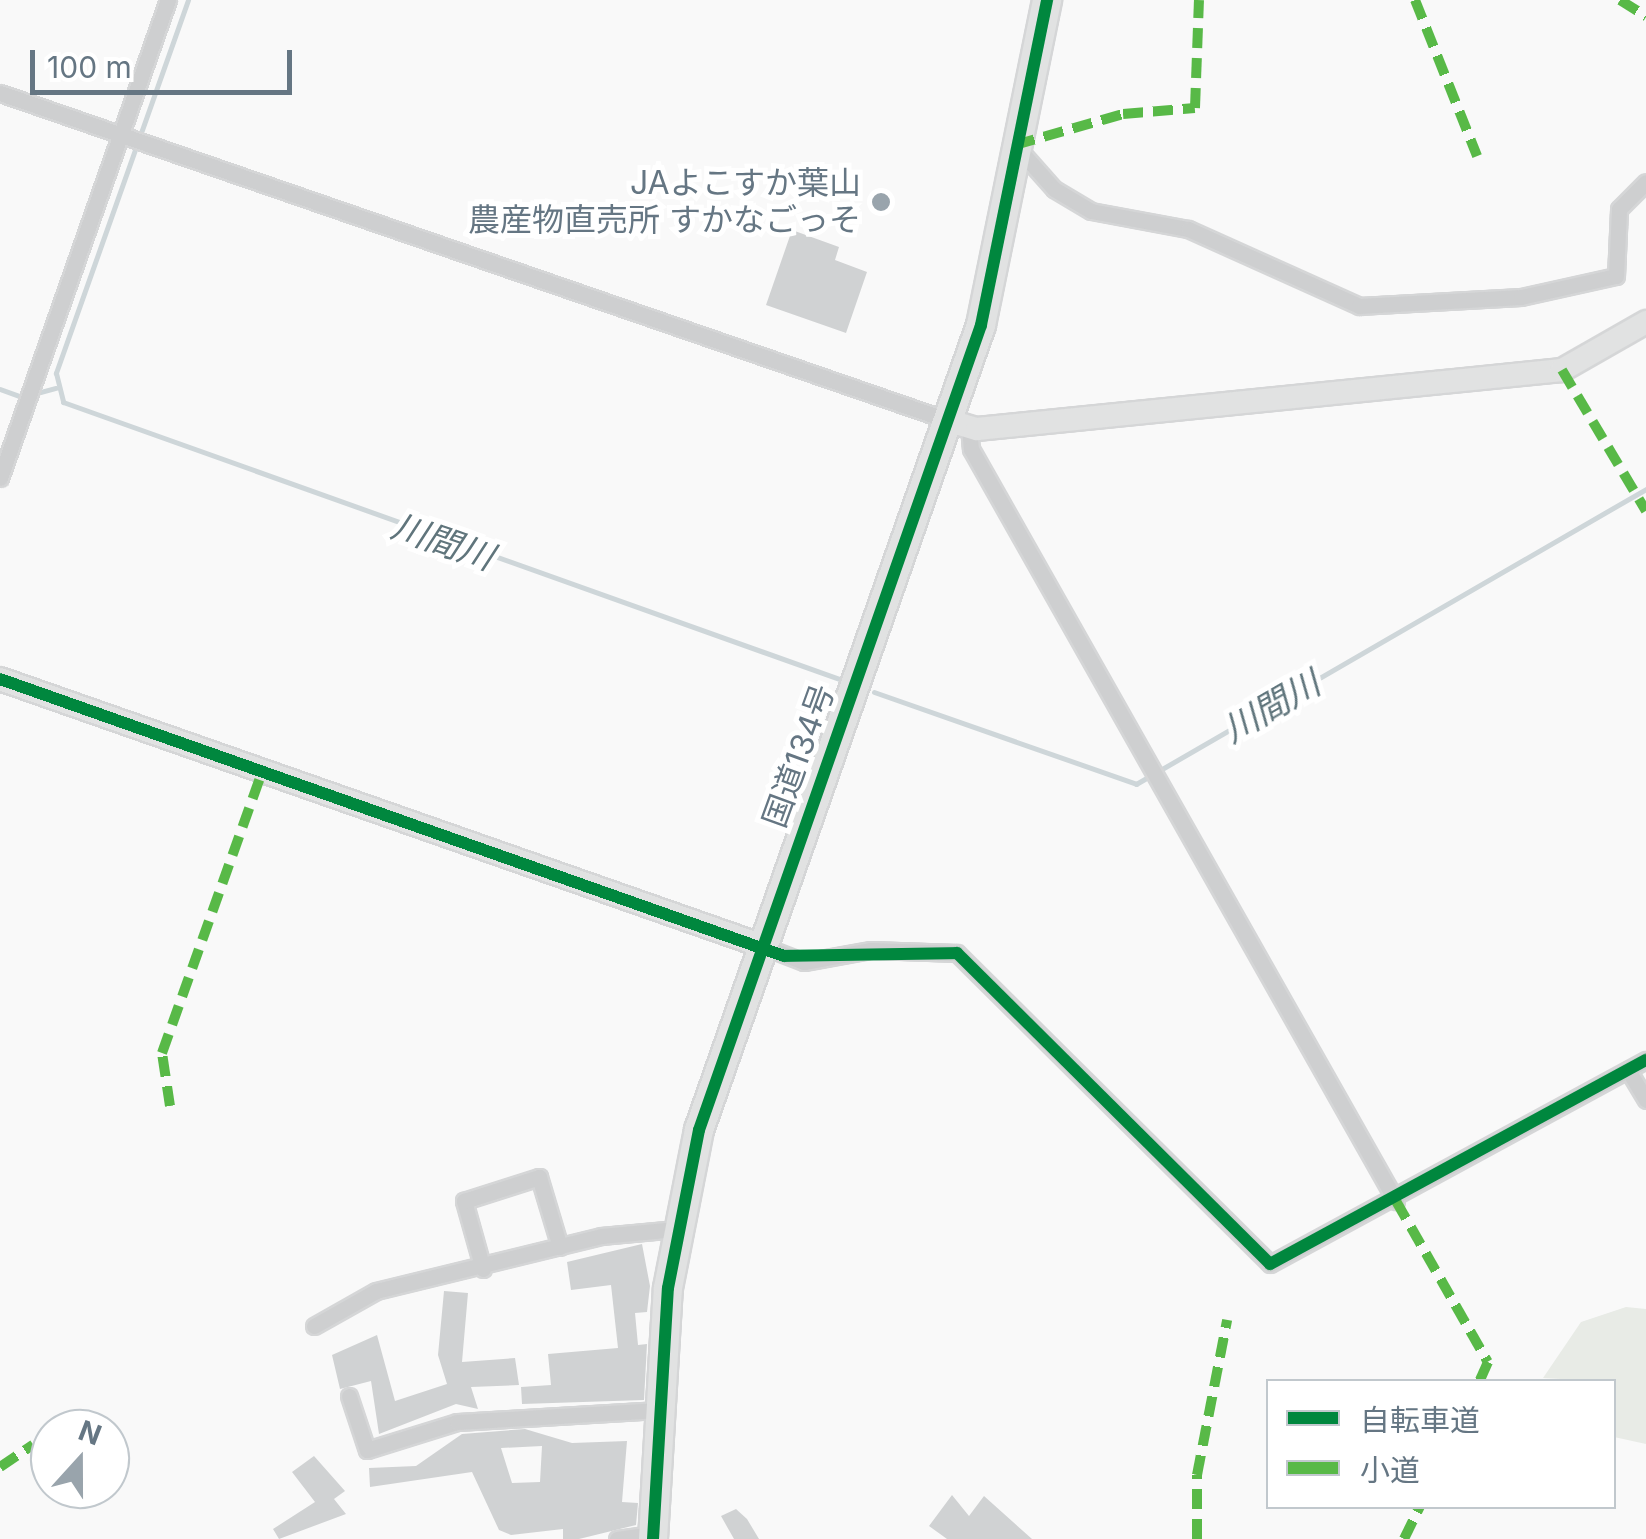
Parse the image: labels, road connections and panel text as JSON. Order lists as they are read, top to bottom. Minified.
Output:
{"streets":{"highway":["国道134号"]},"water":["川間川"],"places":["JAよこすか葉山 農産物直売所 すかなごっそ"],"legend":["自転車道","小道"],"scale_bar":"100 m","north":"top"}
